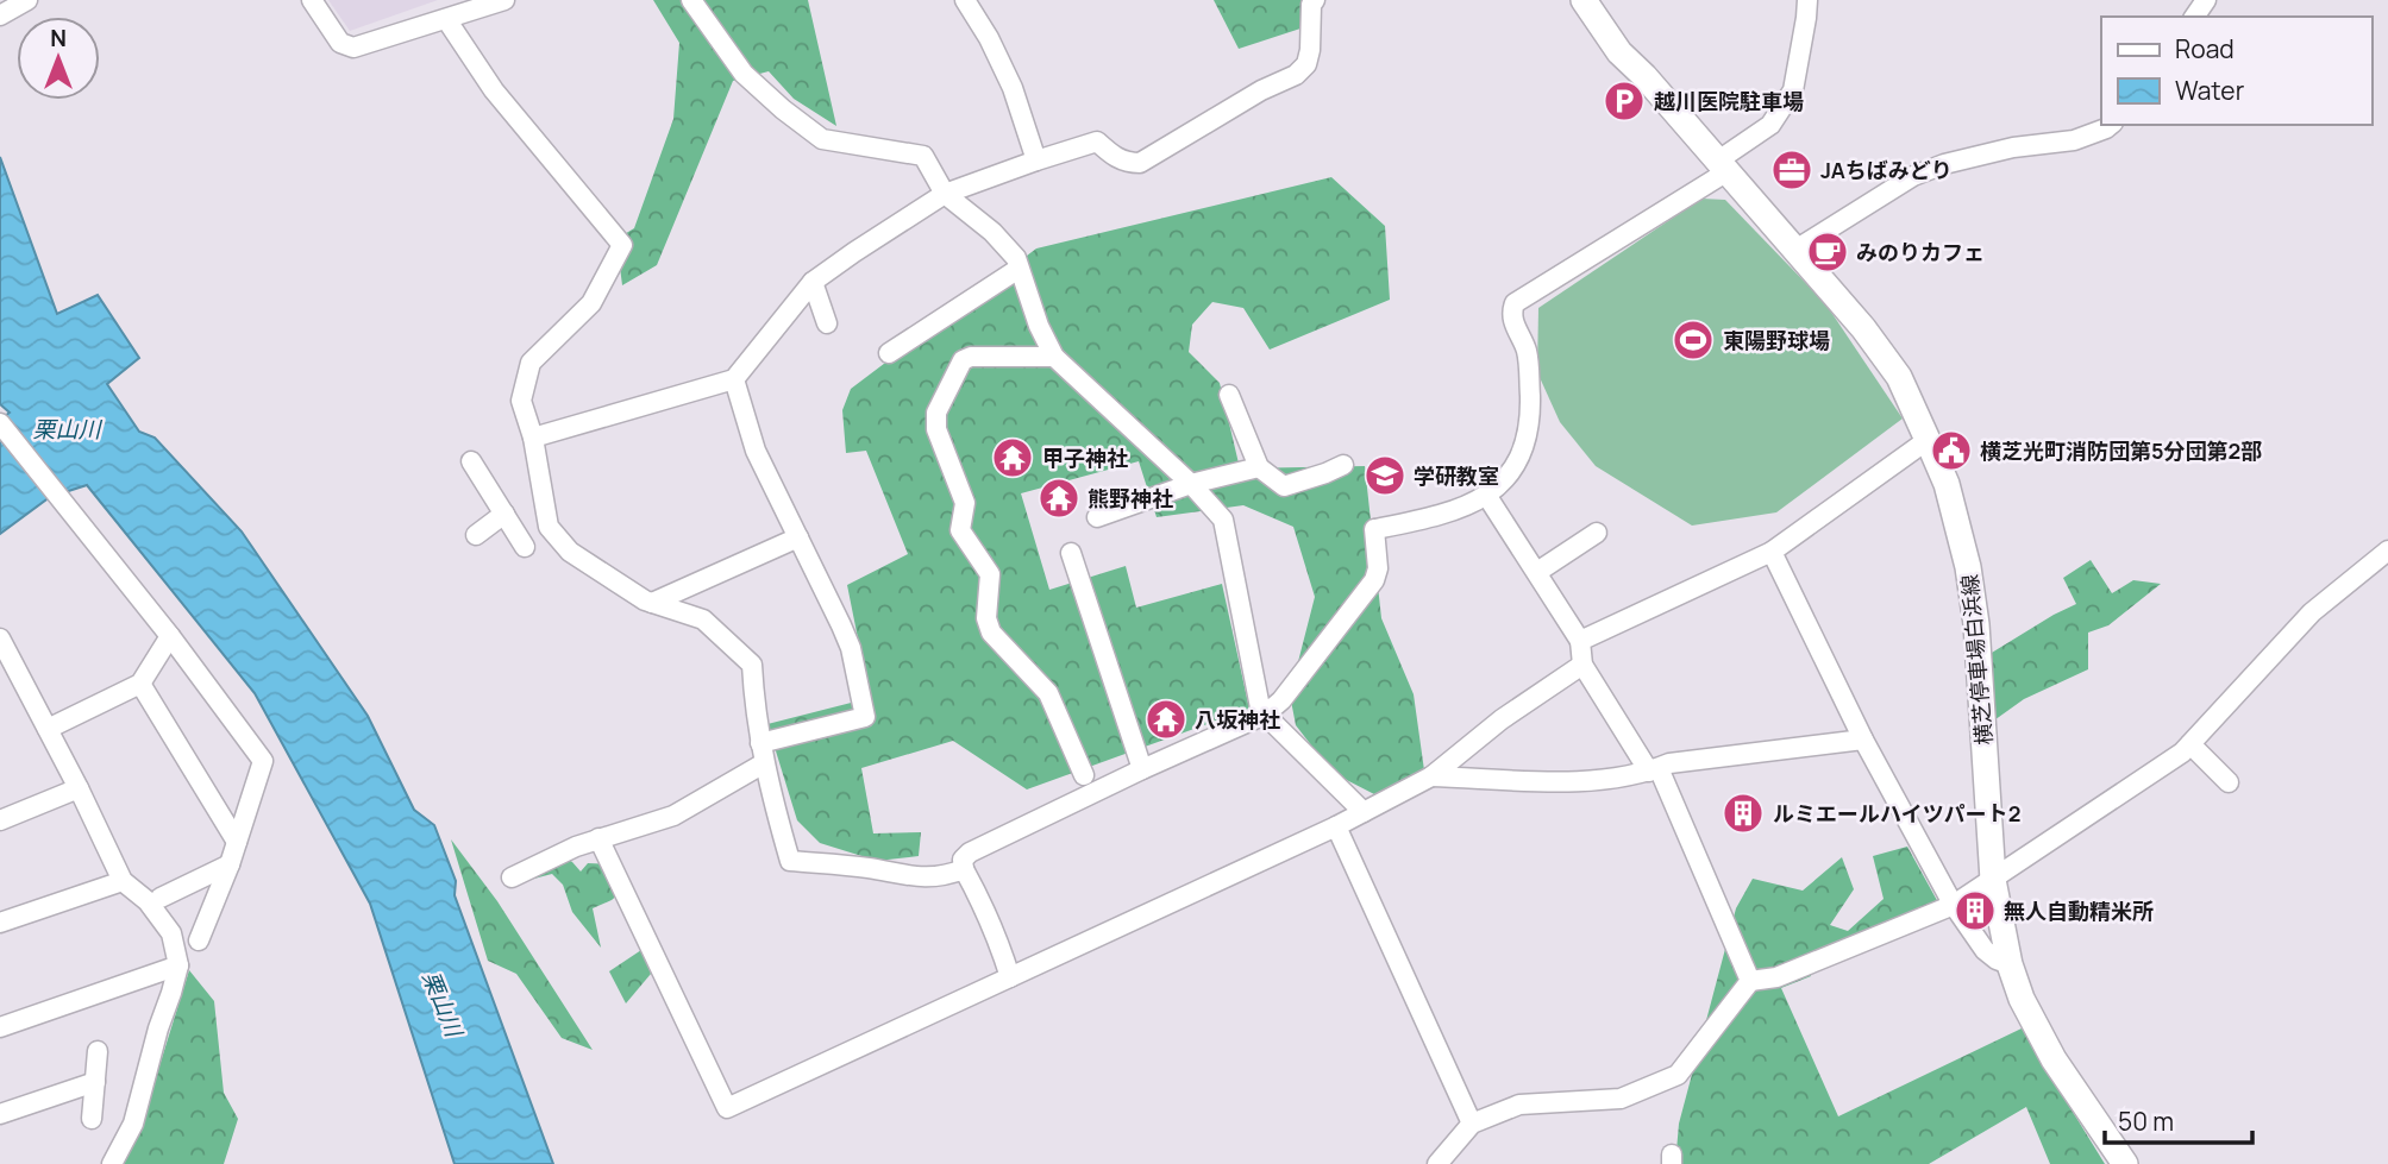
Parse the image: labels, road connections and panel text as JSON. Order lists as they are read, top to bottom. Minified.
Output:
{"streets":{"main road":["横芝停車場白浜線"]},"water":["栗山川"],"places":{"parking":["越川医院駐車場"],"office":["JAちばみどり"],"cafe":["みのりカフェ"],"sports":["東陽野球場"],"public building":["横芝光町消防団第5分団第2部"],"temple":["甲子神社","熊野神社","八坂神社"],"school or university":["学研教室"],"building":["ルミエールハイツパート2","無人自動精米所"]},"legend":["Road","Water"],"scale_bar":"50 m","north":"top"}
